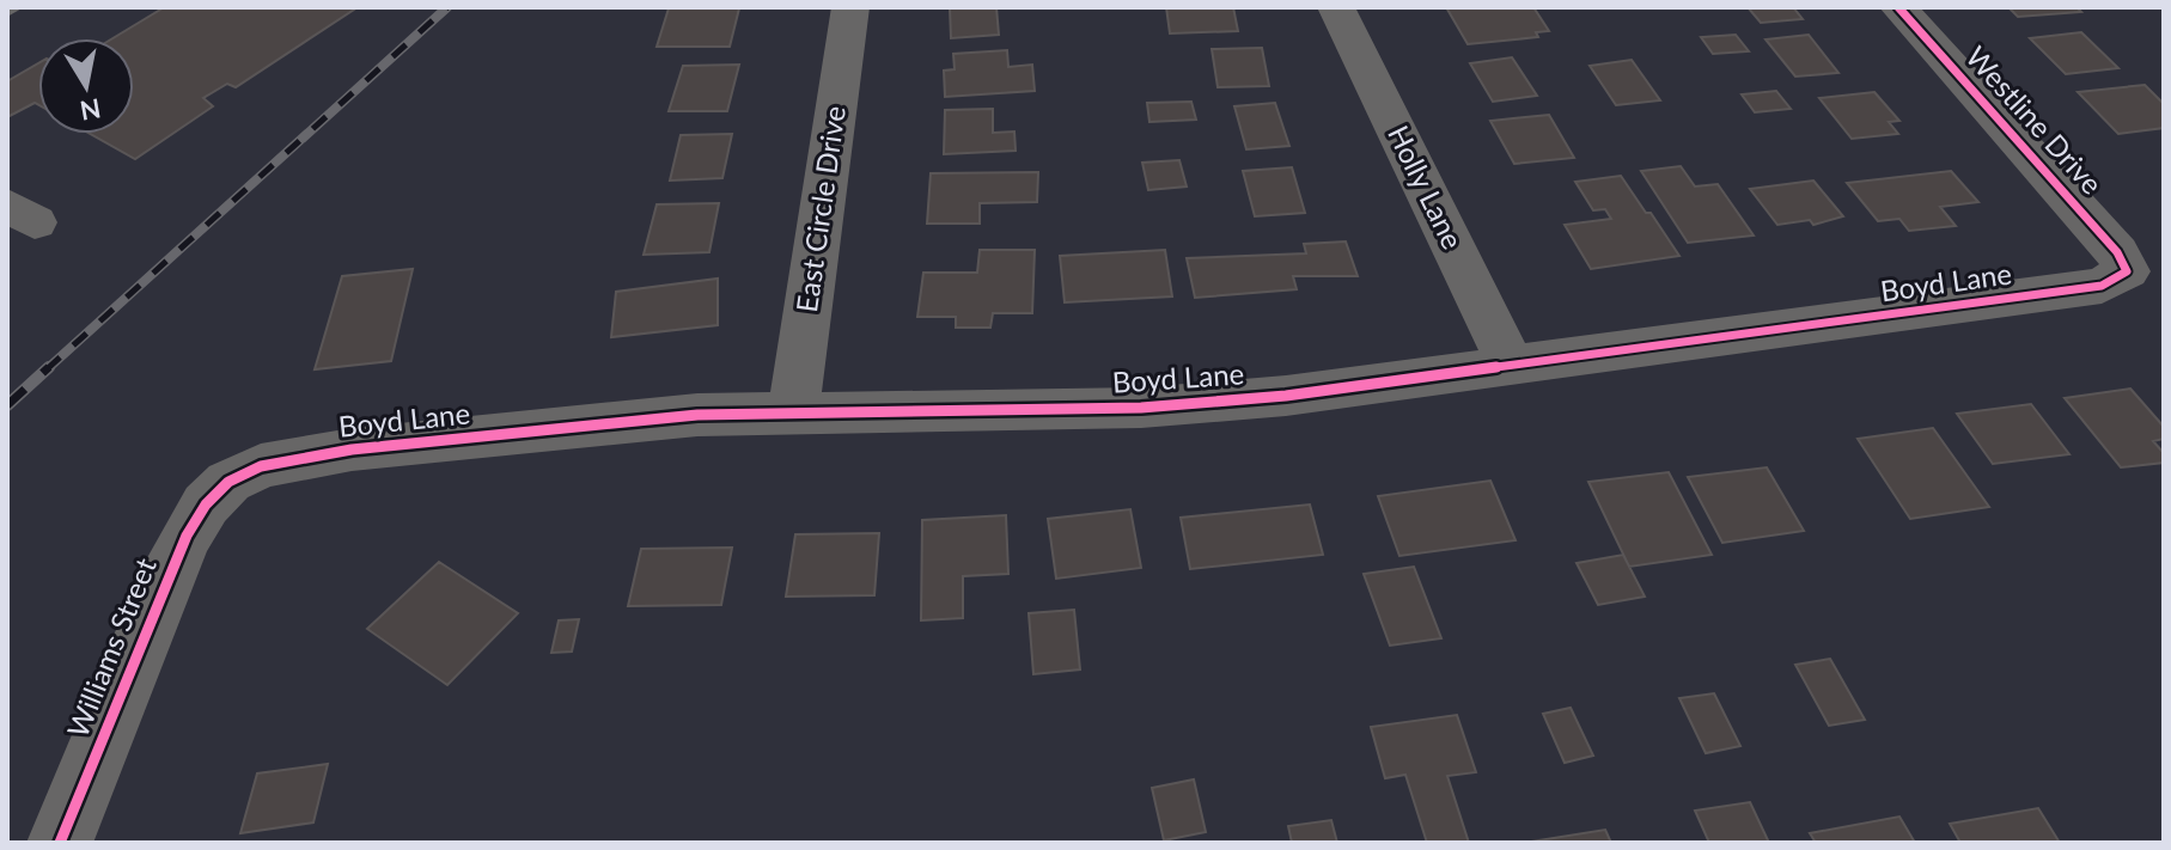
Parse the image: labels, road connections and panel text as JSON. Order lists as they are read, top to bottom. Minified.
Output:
{"streets":{"street":["Westline Drive","Holly Lane","East Circle Drive","Boyd Lane","Williams Street"]},"crossings":[["Westline Drive","Boyd Lane"],["Holly Lane","Boyd Lane"],["East Circle Drive","Boyd Lane"],["Boyd Lane","Williams Street"]],"north":"bottom"}
